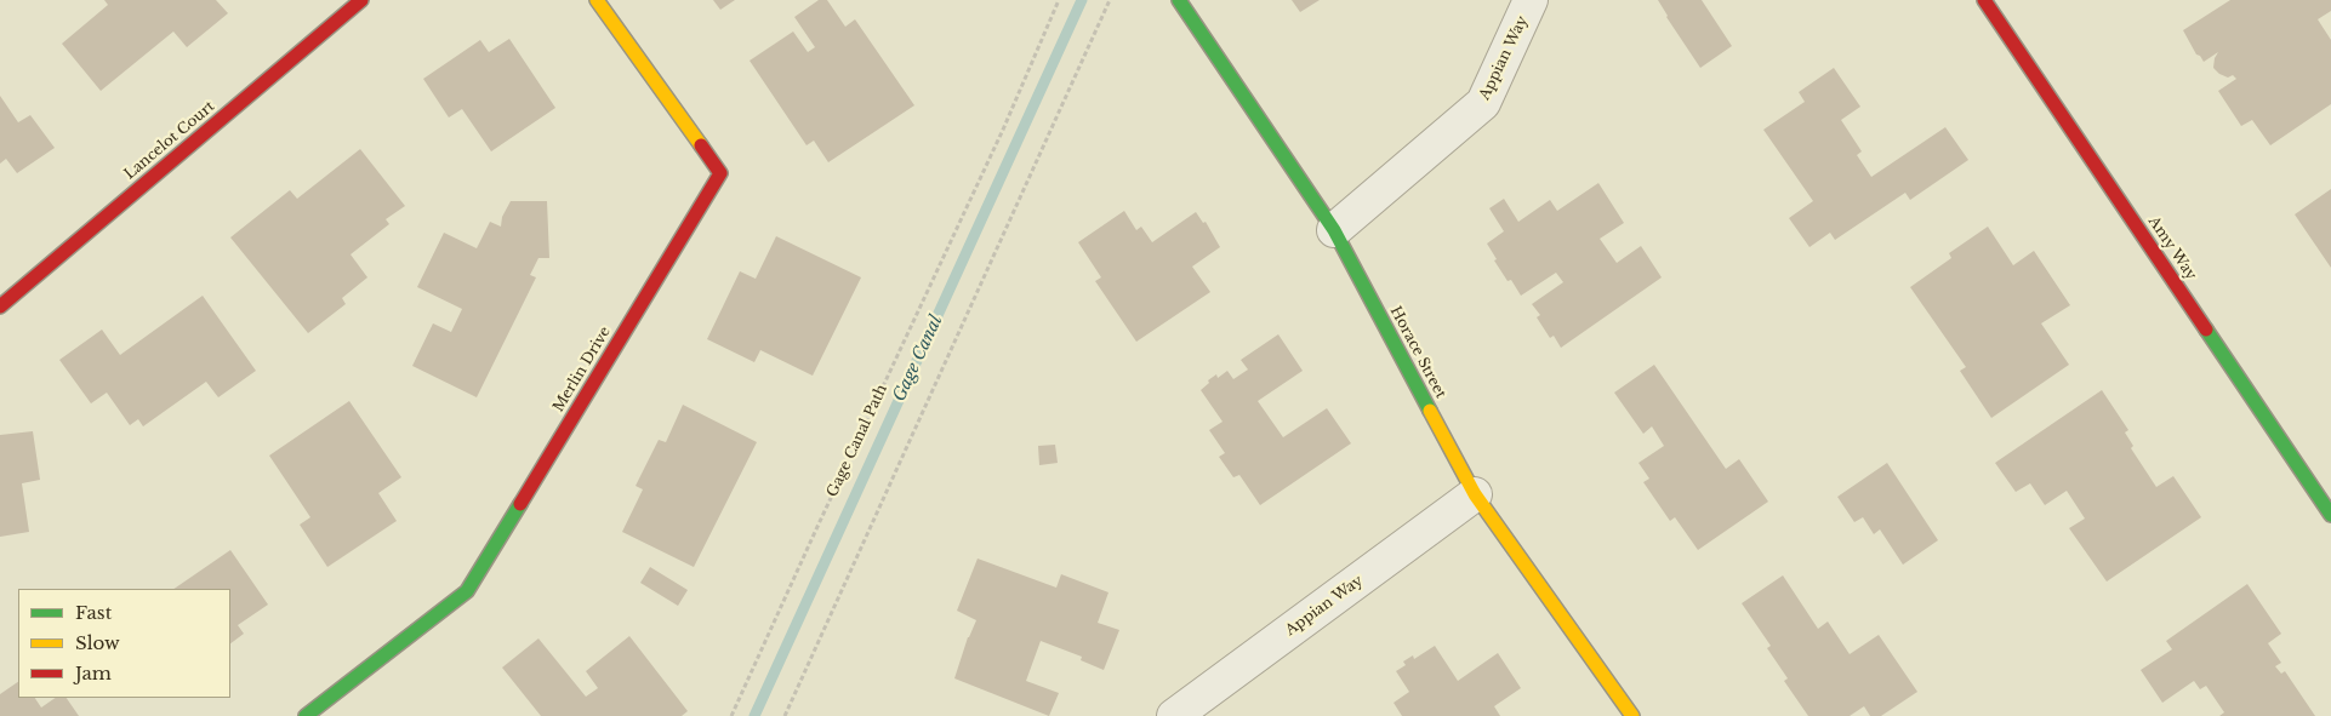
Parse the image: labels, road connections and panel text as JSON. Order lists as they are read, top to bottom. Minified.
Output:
{"streets":{"street":["Appian Way","Lancelot Court","Amy Way","Horace Street","Merlin Drive"],"path":["Gage Canal Path"]},"crossings":[["Appian Way","Horace Street"]],"water":["Gage Canal"],"legend":["Fast","Slow","Jam"]}
